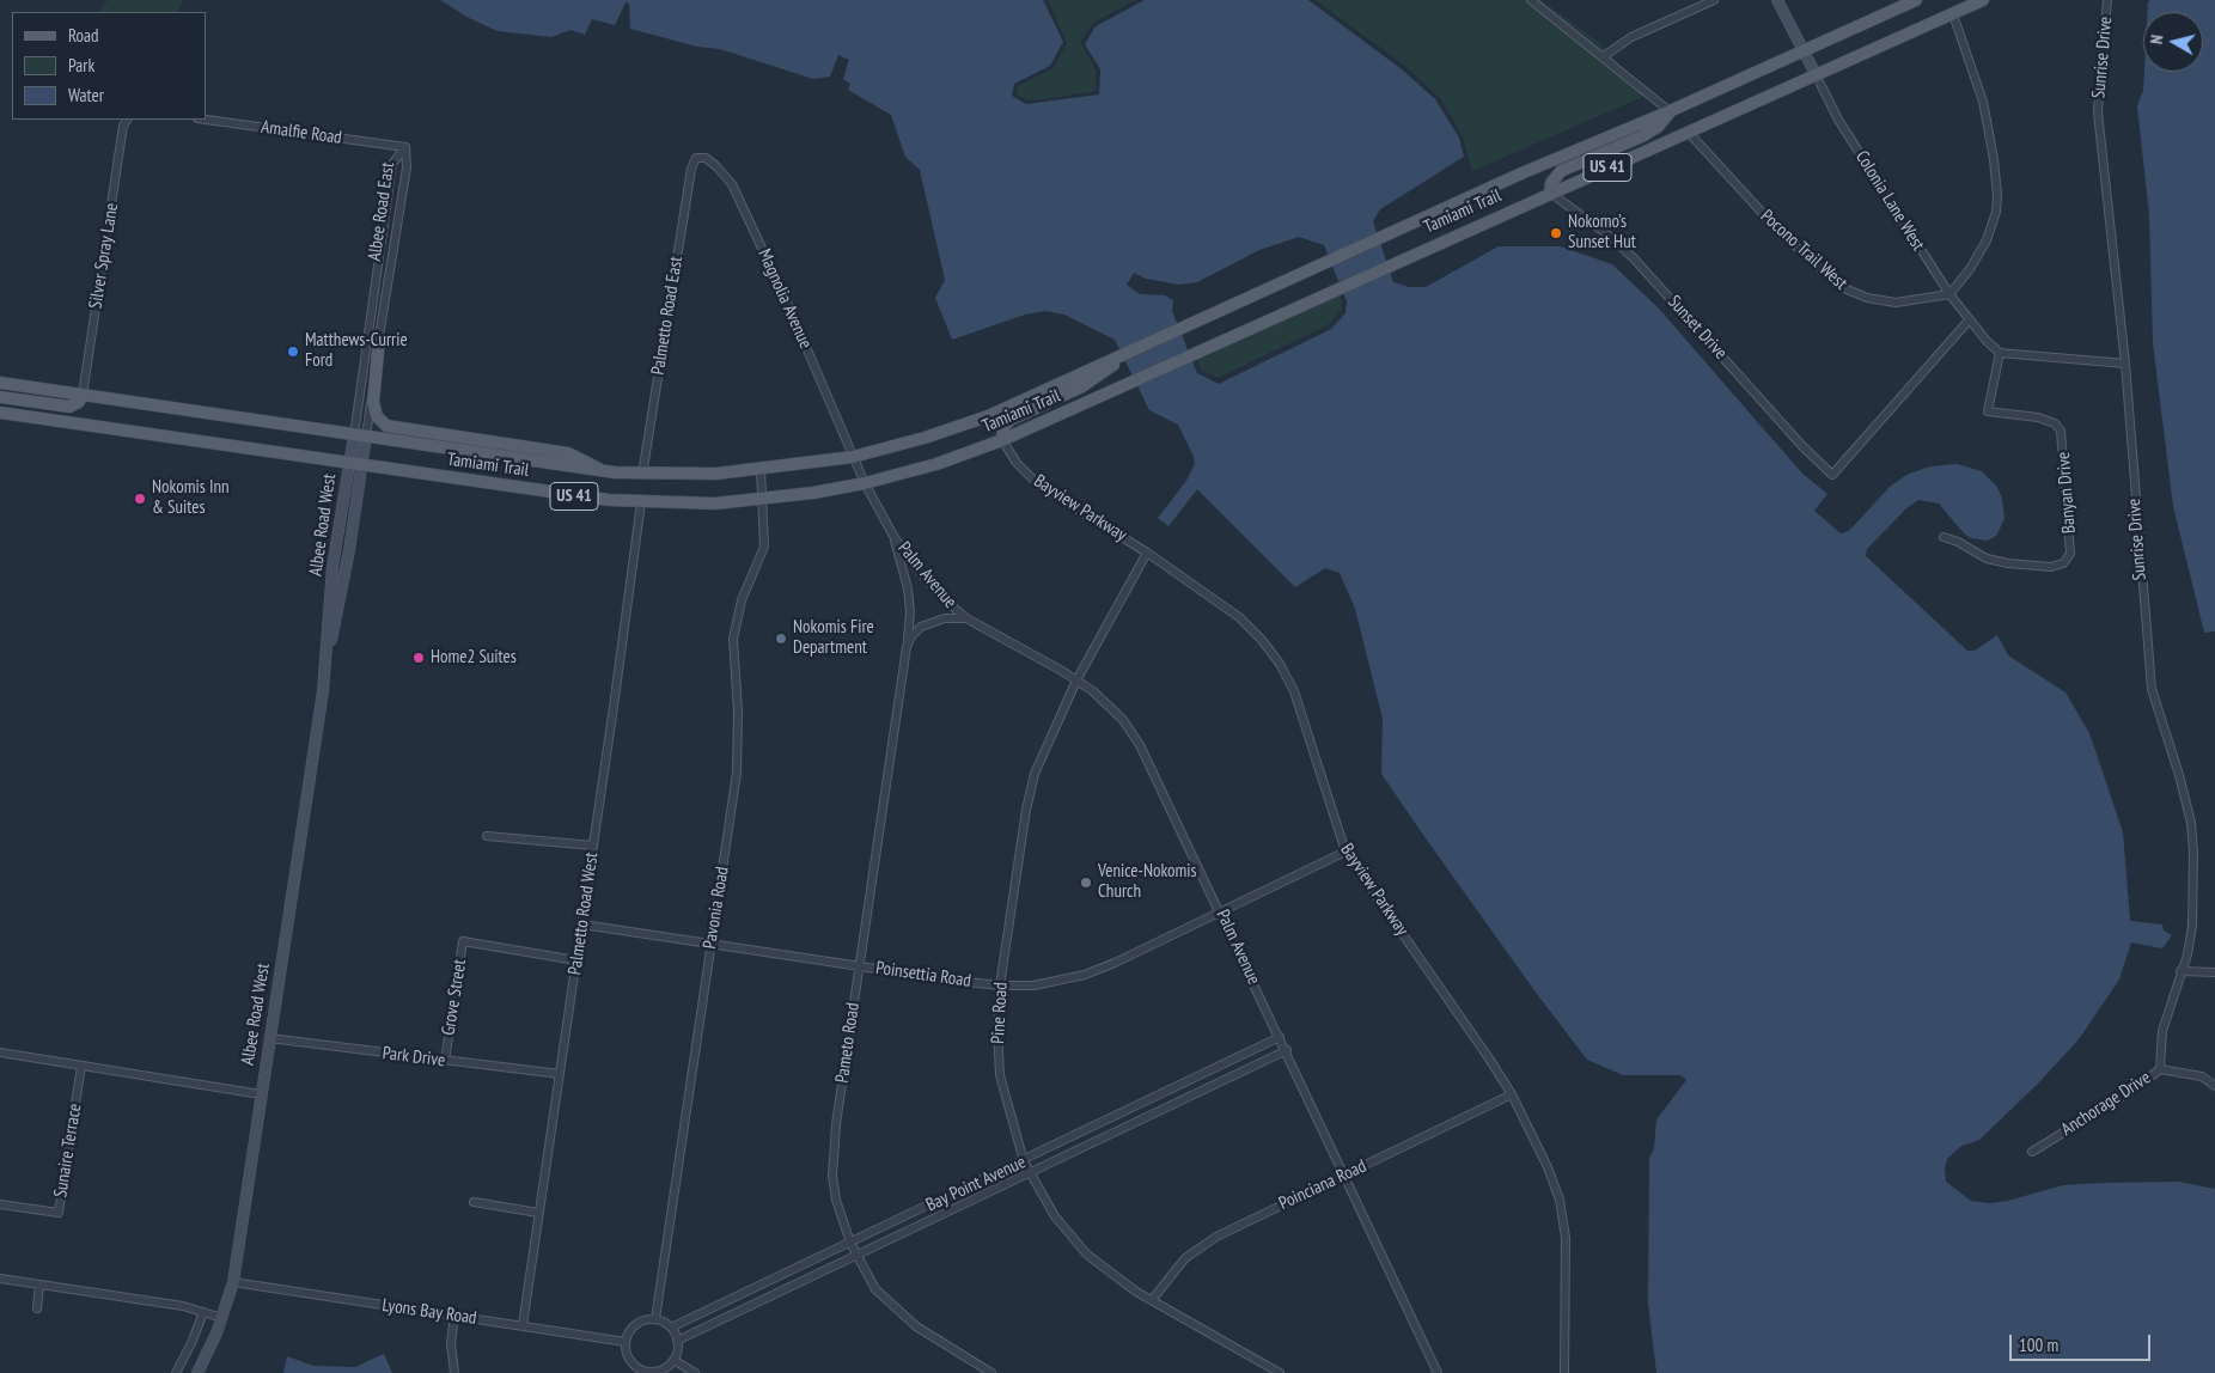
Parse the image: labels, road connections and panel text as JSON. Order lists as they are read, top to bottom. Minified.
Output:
{"streets":{"main road":["US 41","Tamiami Trail"],"street":["Sunrise Drive","Amalfie Road","Colonia Lane West","Albee Road East","Pocono Trail West","Silver Spray Lane","Magnolia Avenue","Palmetto Road East","Sunset Drive","Banyan Drive","Bayview Parkway","Albee Road West","Palm Avenue","Pavonia Road","Palmetto Road West","Poinsettia Road","Grove Street","Pine Road","Pameto Road","Park Drive","Anchorage Drive","Sunaire Terrace","Bay Point Avenue","Poinciana Road","Lyons Bay Road"]},"crossings":[["Sunrise Drive","Anchorage Drive"],["Amalfie Road","Albee Road East"],["Colonia Lane West","Tamiami Trail"],["Colonia Lane West","Pocono Trail West"],["Colonia Lane West","Sunset Drive"],["Colonia Lane West","Banyan Drive"],["Albee Road East","Tamiami Trail"],["Albee Road East","Albee Road West"],["Tamiami Trail","Pocono Trail West"],["Tamiami Trail","Silver Spray Lane"],["Tamiami Trail","Magnolia Avenue"],["Tamiami Trail","Palmetto Road East"],["Tamiami Trail","Sunset Drive"],["Tamiami Trail","Bayview Parkway"],["Tamiami Trail","Albee Road West"],["Tamiami Trail","Palm Avenue"],["Tamiami Trail","Pavonia Road"],["Tamiami Trail","Palmetto Road West"],["Magnolia Avenue","Palmetto Road East"],["Magnolia Avenue","Palm Avenue"],["Bayview Parkway","Poinsettia Road"],["Bayview Parkway","Pine Road"],["Bayview Parkway","Poinciana Road"],["Albee Road West","Park Drive"],["Albee Road West","Lyons Bay Road"],["Palm Avenue","Poinsettia Road"],["Palm Avenue","Pine Road"],["Palm Avenue","Pameto Road"],["Palm Avenue","Bay Point Avenue"],["Palm Avenue","Poinciana Road"],["Pavonia Road","Poinsettia Road"],["Pavonia Road","Bay Point Avenue"],["Pavonia Road","Lyons Bay Road"],["Palmetto Road West","Poinsettia Road"],["Palmetto Road West","Grove Street"],["Palmetto Road West","Park Drive"],["Palmetto Road West","Lyons Bay Road"],["Poinsettia Road","Pine Road"],["Poinsettia Road","Pameto Road"],["Grove Street","Park Drive"],["Pine Road","Bay Point Avenue"],["Pine Road","Poinciana Road"],["Pameto Road","Bay Point Avenue"],["Bay Point Avenue","Lyons Bay Road"]],"places":["Nokomo’s Sunset Hut","Matthews-Currie Ford","Nokomis Inn & Suites","Nokomis Fire Department","Home2 Suites","Venice-Nokomis Church"],"legend":["Road","Park","Water"],"scale_bar":"100 m","north":"left"}
